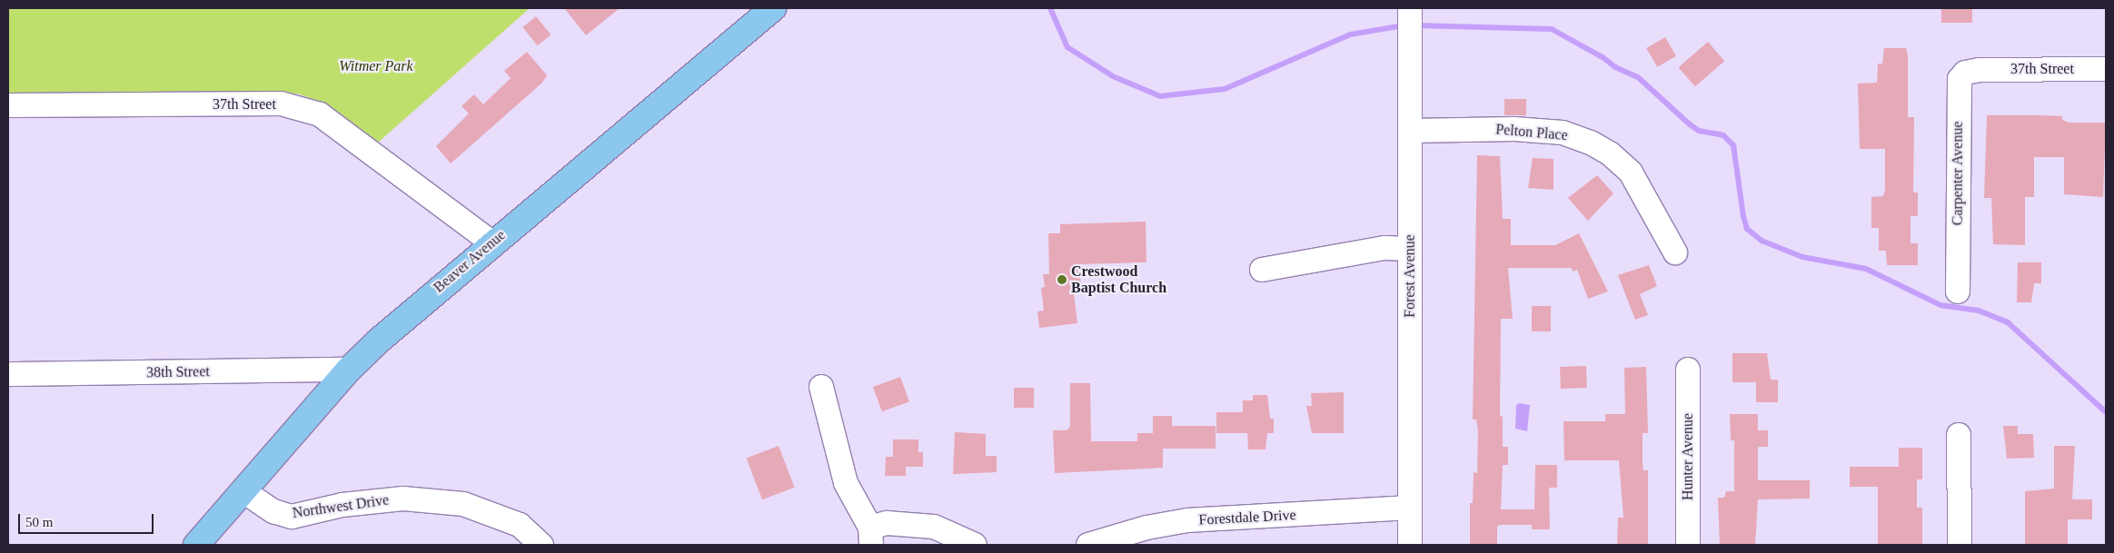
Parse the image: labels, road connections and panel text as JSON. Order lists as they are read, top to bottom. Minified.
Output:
{"streets":{"main road":["Beaver Avenue"],"street":["37th Street","Pelton Place","Carpenter Avenue","Forest Avenue","38th Street","Hunter Avenue","Northwest Drive","Forestdale Drive"]},"crossings":[["37th Street","Carpenter Avenue"],["37th Street","Beaver Avenue"],["Pelton Place","Forest Avenue"],["Beaver Avenue","38th Street"],["Beaver Avenue","Northwest Drive"],["Forest Avenue","Forestdale Drive"]],"parks":["Witmer Park"],"places":["Crestwood Baptist Church"],"scale_bar":"50 m"}
